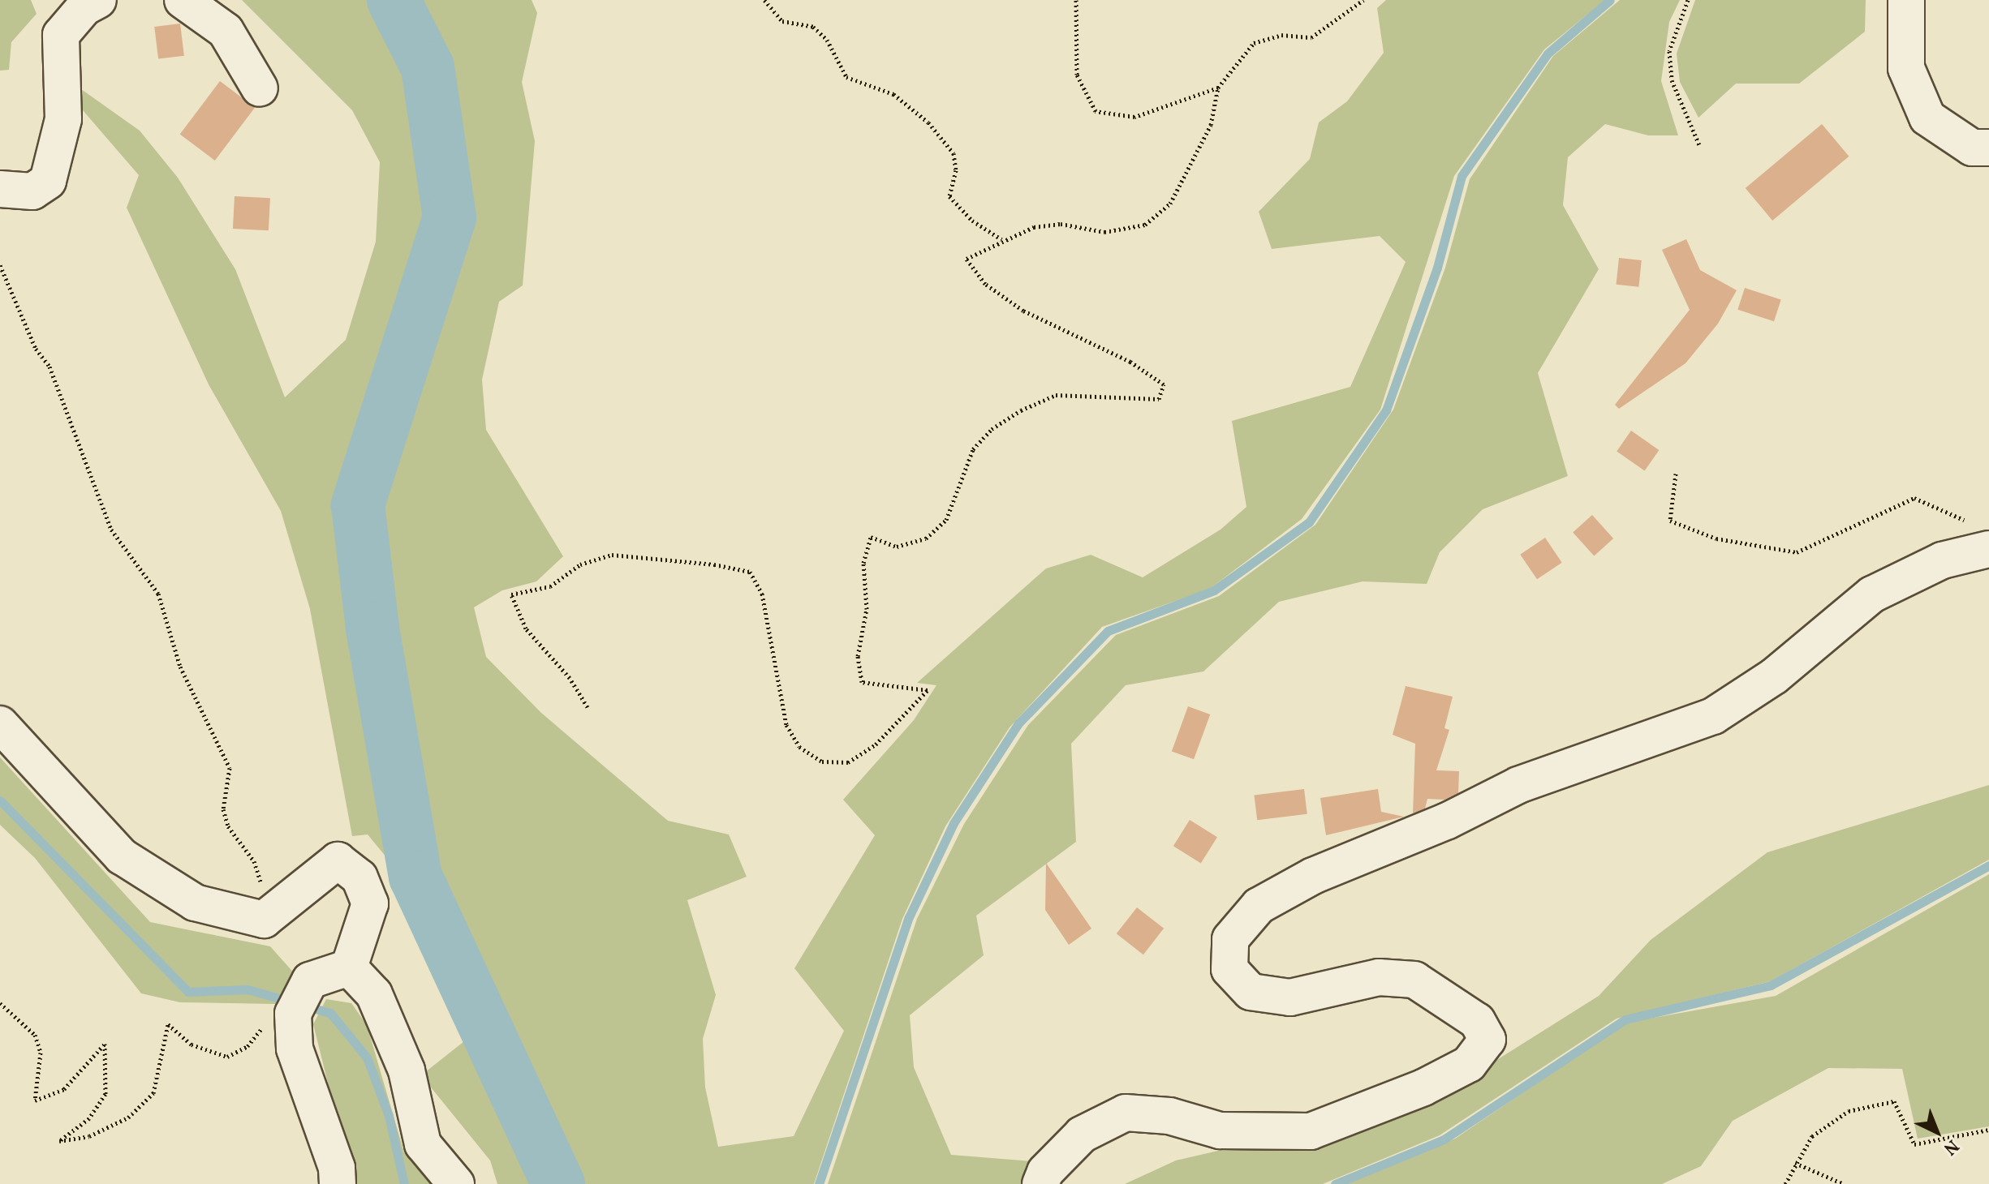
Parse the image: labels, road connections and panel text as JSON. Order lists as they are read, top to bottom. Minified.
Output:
{"north":"bottom right"}
